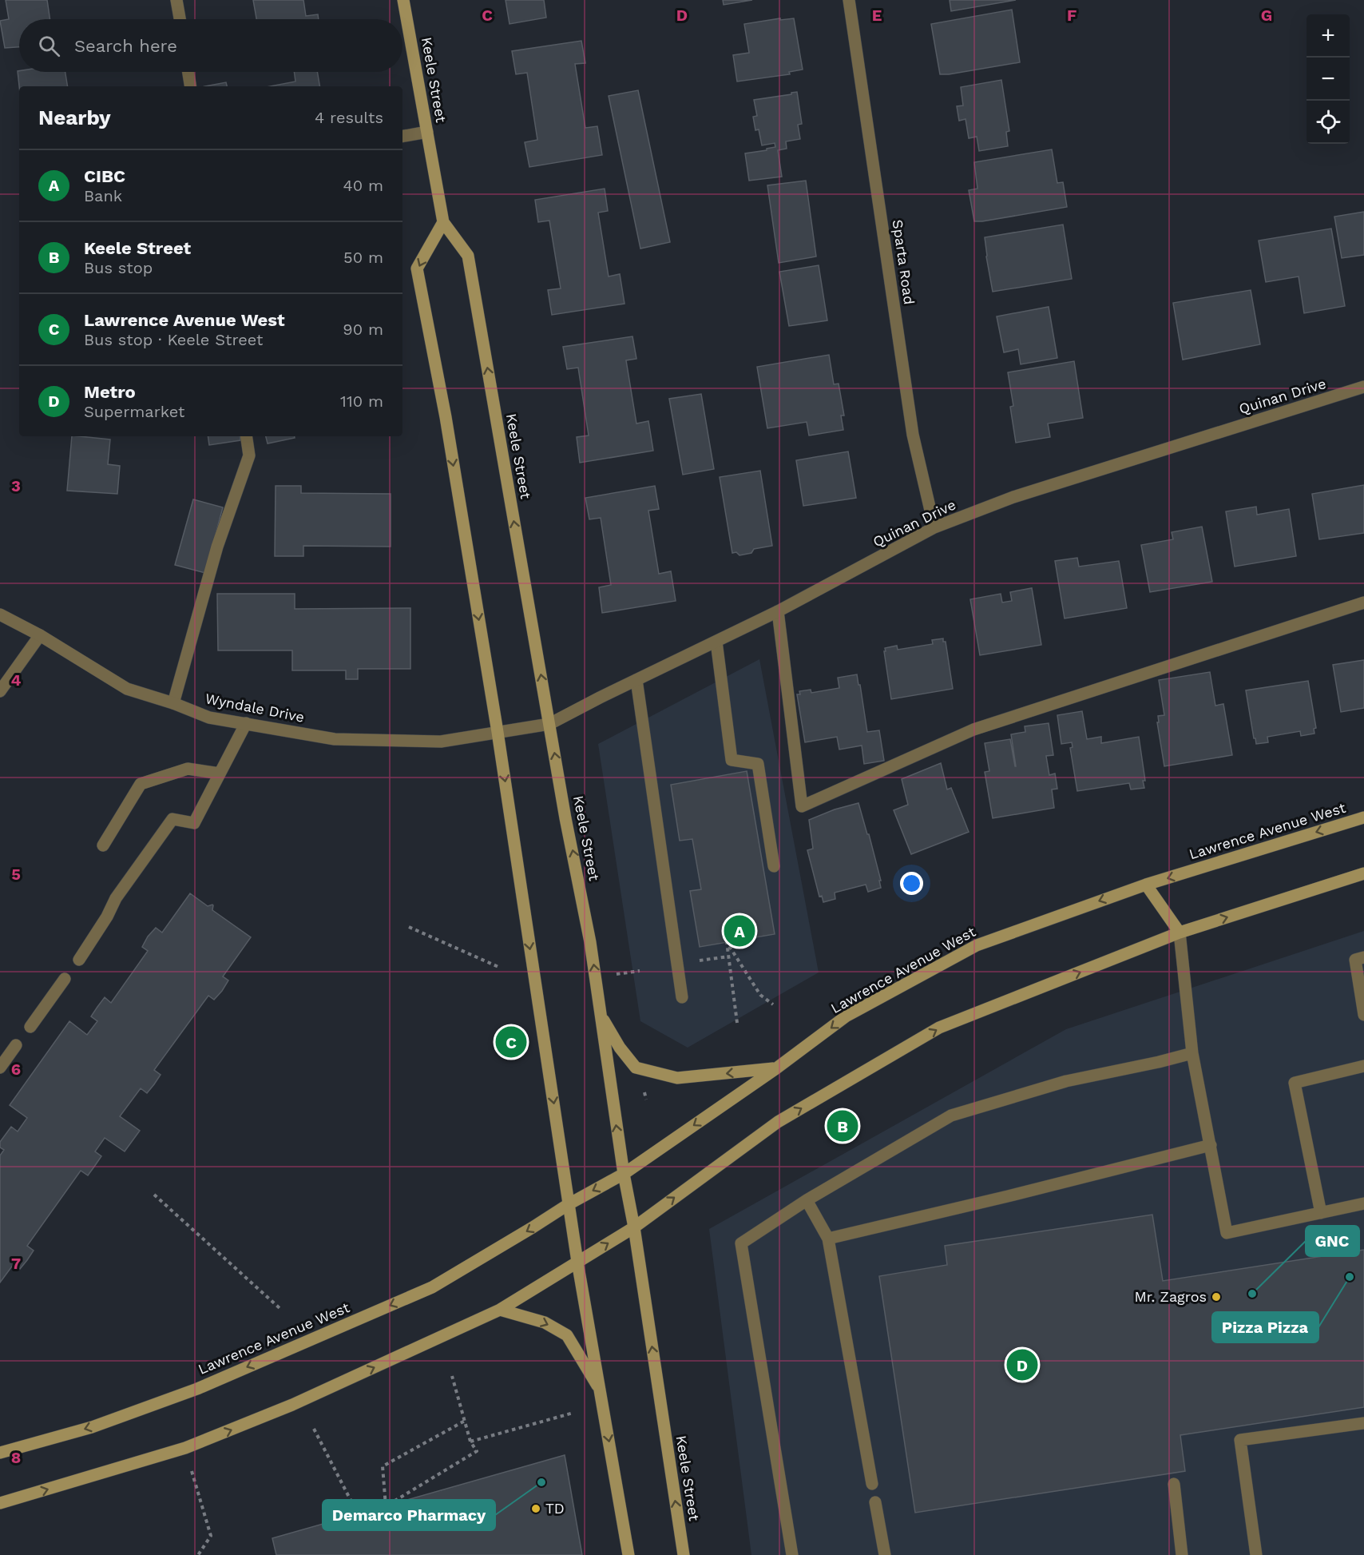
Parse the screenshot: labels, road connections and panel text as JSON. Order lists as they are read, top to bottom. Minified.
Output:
{"streets":{"main road":["Keele Street","Lawrence Avenue West"],"street":["Sparta Road","Quinan Drive","Wyndale Drive"]},"crossings":[["Keele Street","Quinan Drive"],["Keele Street","Lawrence Avenue West"],["Sparta Road","Quinan Drive"],["Quinan Drive","Wyndale Drive"]],"places":["Pizza Pizza","GNC","Mr. Zagros","Demarco Pharmacy","TD"],"page":{"map_buttons":["+","−"],"search":"Search here","heading":["Nearby","4 results"],"list":[{"mark":"A","name":"CIBC","note":"Bank","value":"40 m"},{"mark":"B","name":"Keele Street","note":"Bus stop","value":"50 m"},{"mark":"C","name":"Lawrence Avenue West","note":"Bus stop · Keele Street","value":"90 m"},{"mark":"D","name":"Metro","note":"Supermarket","value":"110 m"}],"pins":["A","C","B","D"]},"grid":{"columns":["C","D","E","F","G"],"rows":["3","4","5","6","7","8"]}}
